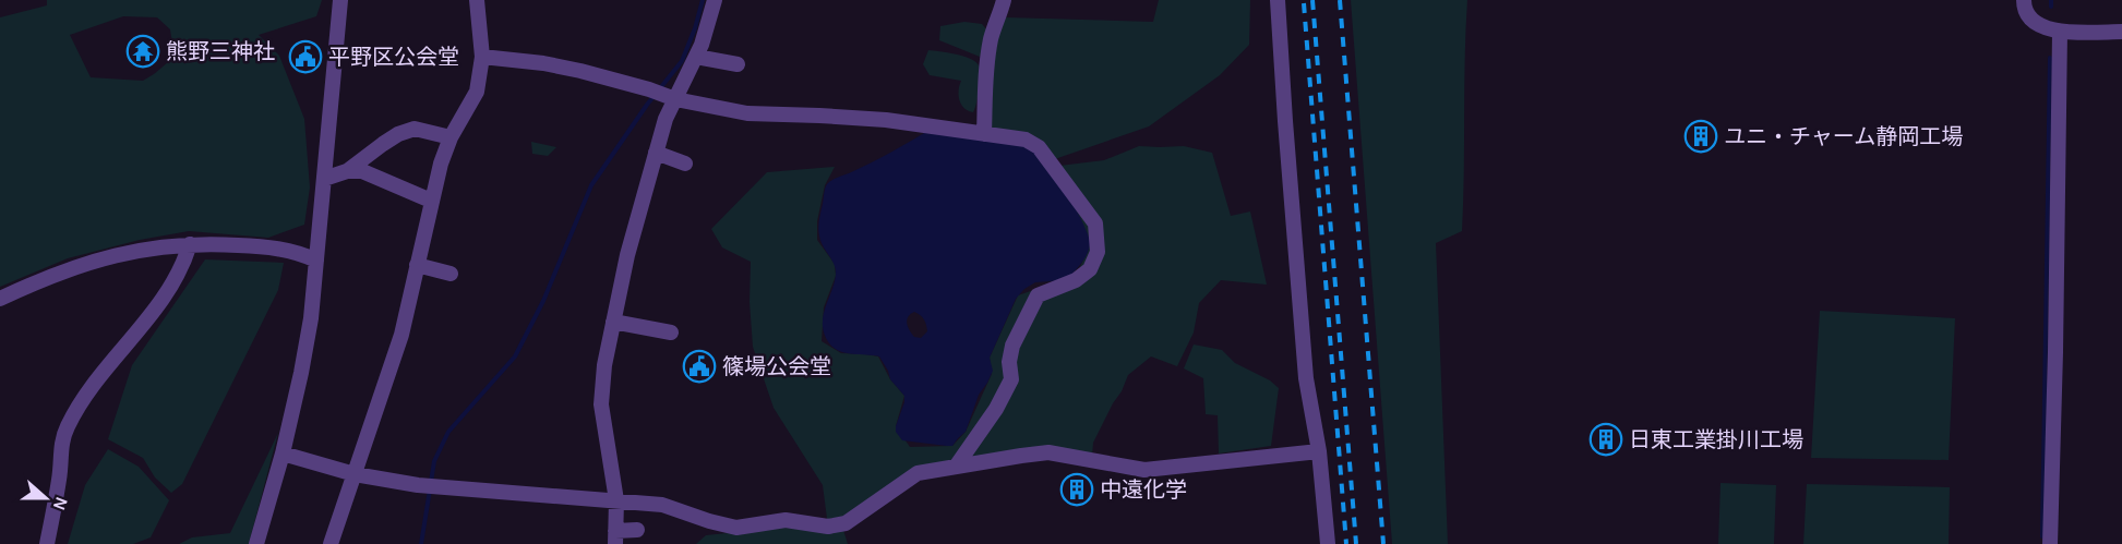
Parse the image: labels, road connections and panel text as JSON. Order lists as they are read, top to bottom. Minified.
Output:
{"places":{"temple":["熊野三神社"],"public building":["平野区公会堂","篠場公会堂"],"building":["ユニ・チャーム静岡工場","日東工業掛川工場","中遠化学"]},"north":"right"}
